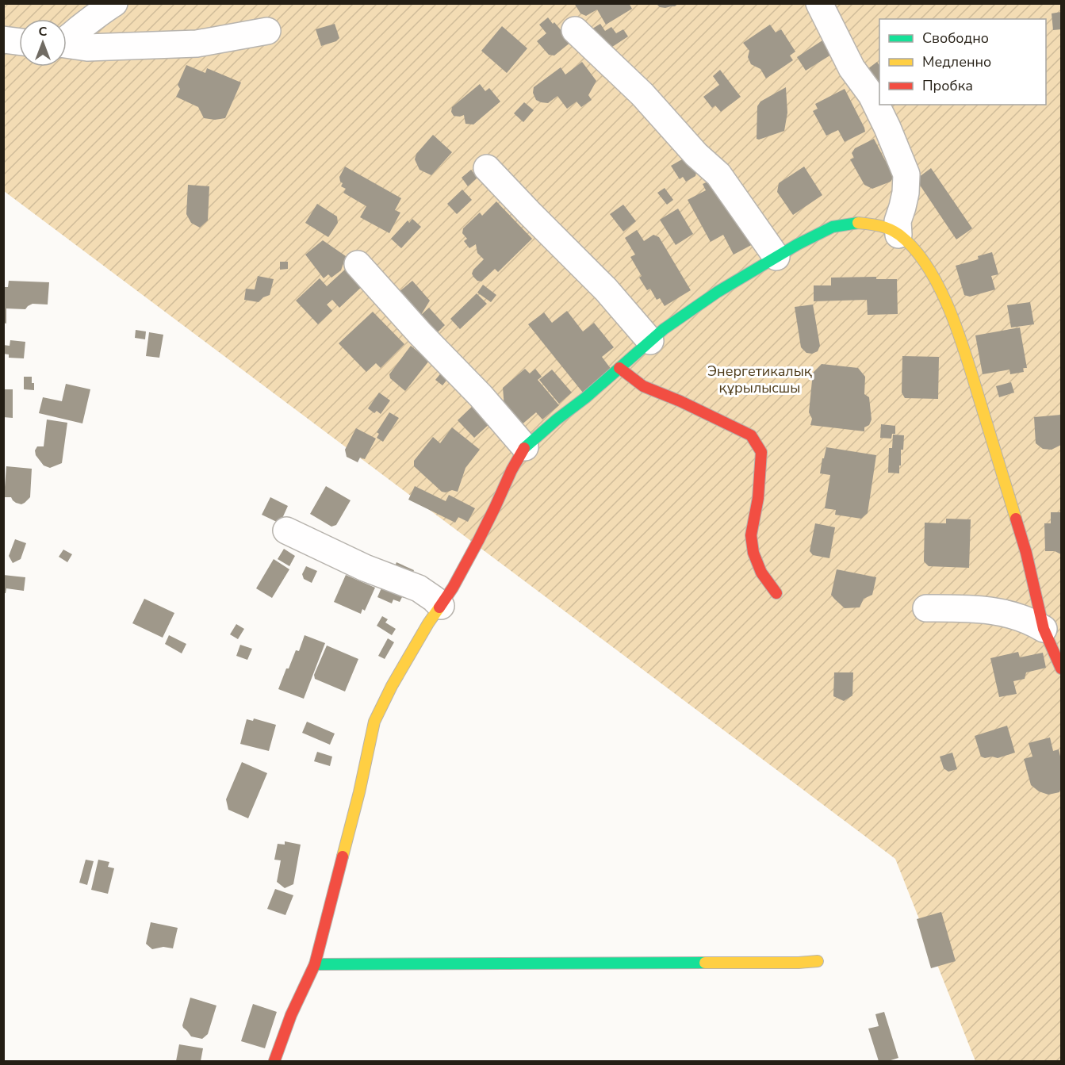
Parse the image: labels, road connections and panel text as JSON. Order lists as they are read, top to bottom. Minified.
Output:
{"parks":["Энергетикалық құрылысшы"],"legend":["Свободно","Медленно","Пробка"],"north":"top"}
